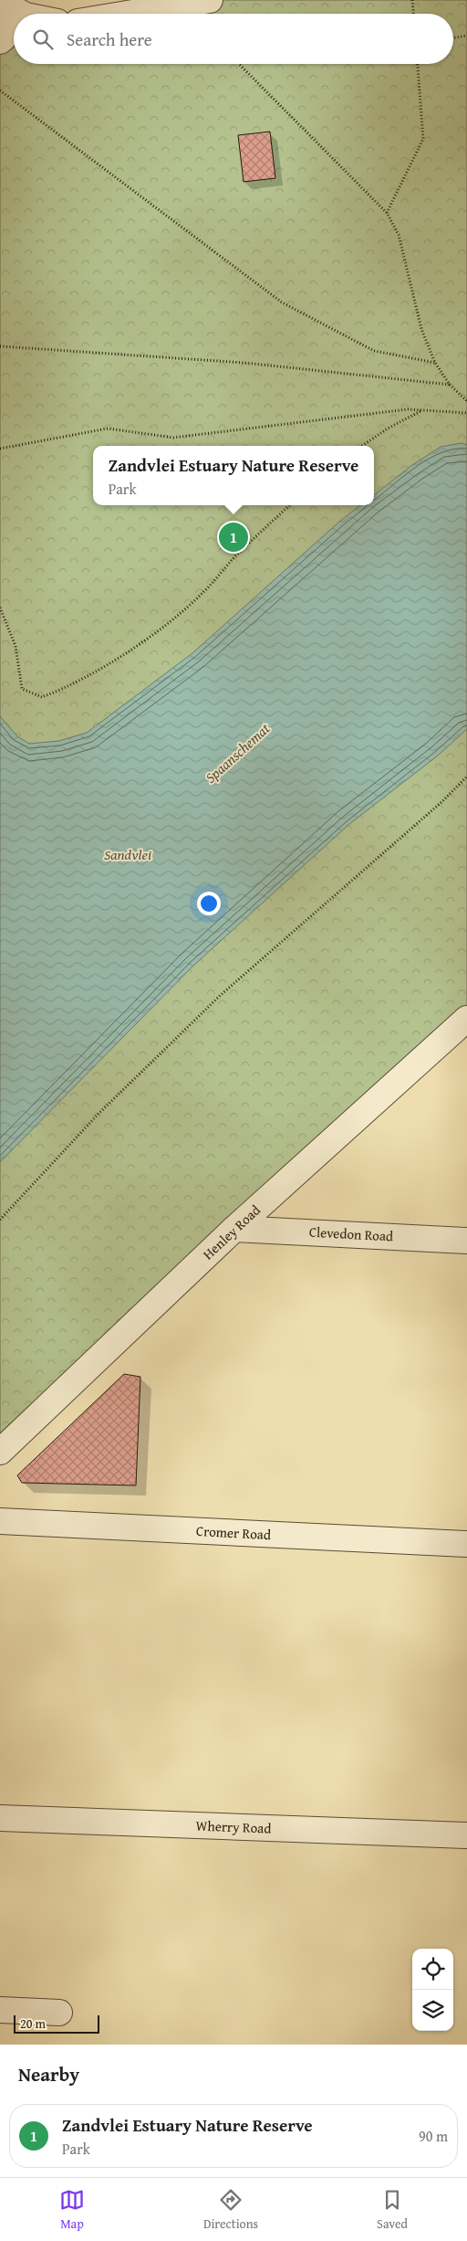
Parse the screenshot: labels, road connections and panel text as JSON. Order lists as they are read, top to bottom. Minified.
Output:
{"streets":{"street":["Henley Road","Clevedon Road","Cromer Road","Wherry Road"]},"crossings":[["Henley Road","Clevedon Road"]],"water":["Spaanschemat","Sandvlei"],"scale_bar":"20 m","page":{"search":"Search here","popup":["Zandvlei Estuary Nature Reserve","Park"],"pins":"1","scale":"20 m","heading":"Nearby","list":[{"mark":"1","name":"Zandvlei Estuary Nature Reserve","note":"Park","value":"90 m"}],"nav":["Map","Directions","Saved"]}}
